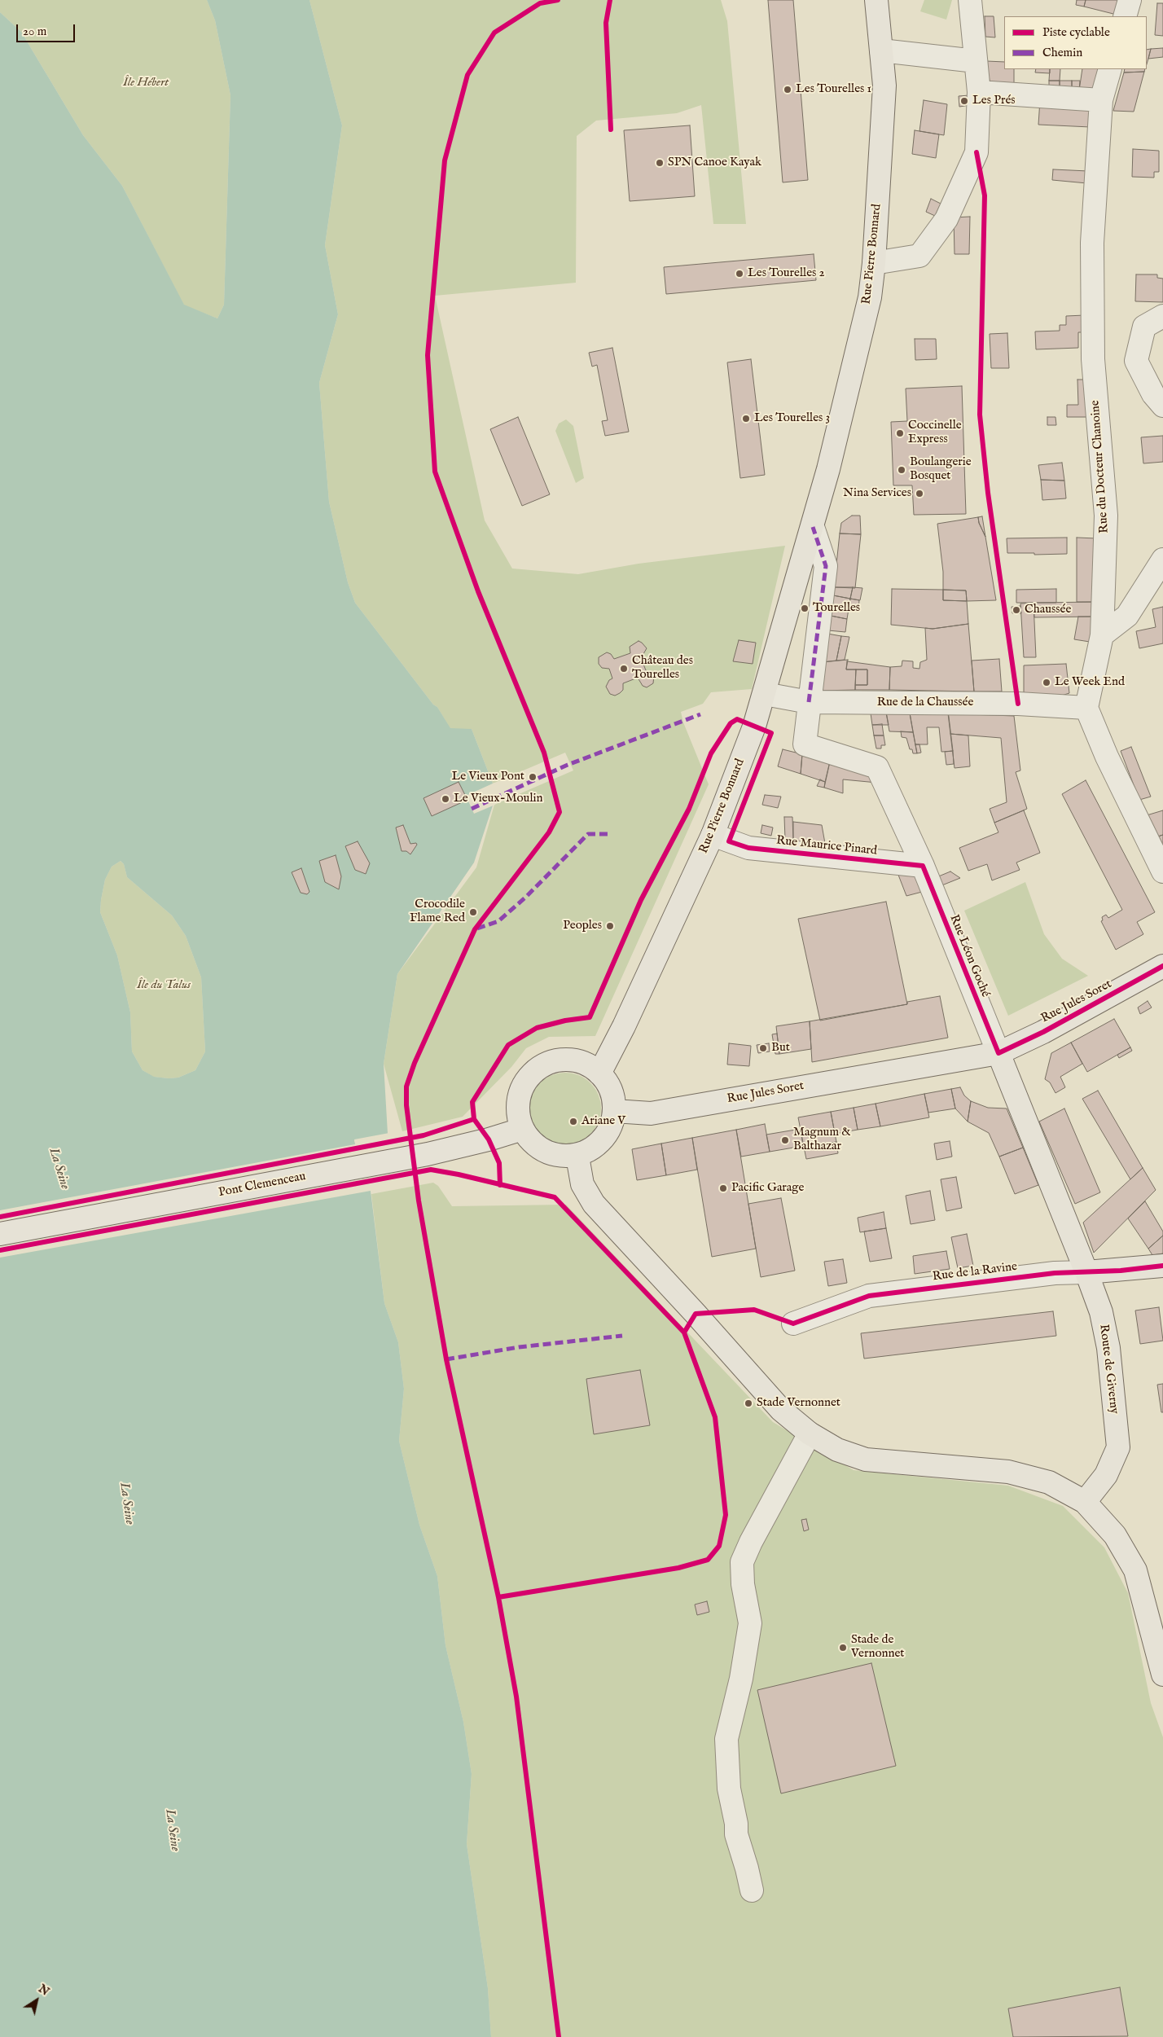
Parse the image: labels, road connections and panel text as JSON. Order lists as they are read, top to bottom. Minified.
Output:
{"streets":{"main road":["Rue Pierre Bonnard","Rue Jules Soret","Pont Clemenceau","Rue de la Ravine","Route de Giverny"],"street":["Rue du Docteur Chanoine","Rue de la Chaussée","Rue Maurice Pinard","Rue Léon Goché"]},"crossings":[["Rue Pierre Bonnard","Rue de la Chaussée"],["Rue Pierre Bonnard","Rue Maurice Pinard"],["Rue Pierre Bonnard","Rue Jules Soret"],["Rue Pierre Bonnard","Pont Clemenceau"],["Rue du Docteur Chanoine","Rue de la Chaussée"],["Rue de la Chaussée","Rue Léon Goché"],["Rue Maurice Pinard","Rue Léon Goché"],["Rue Léon Goché","Rue Jules Soret"],["Rue Léon Goché","Route de Giverny"],["Rue Jules Soret","Pont Clemenceau"],["Rue Jules Soret","Route de Giverny"],["Rue de la Ravine","Route de Giverny"]],"water":["La Seine"],"parks":["Île Hébert","Île du Talus"],"places":["Les Tourelles 1","Les Prés","SPN Canoe Kayak","Les Tourelles 2","Les Tourelles 3","Coccinelle Express","Boulangerie Bosquet","Nina Services","Tourelles","Chaussée","Château des Tourelles","Le Week End","Le Vieux Pont","Le Vieux-Moulin","Crocodile Flame Red","Peoples","But","Ariane V","Magnum & Balthazar","Pacific Garage","Stade Vernonnet","Stade de Vernonnet"],"legend":["Piste cyclable","Chemin"],"scale_bar":"20 m","north":"top right"}
